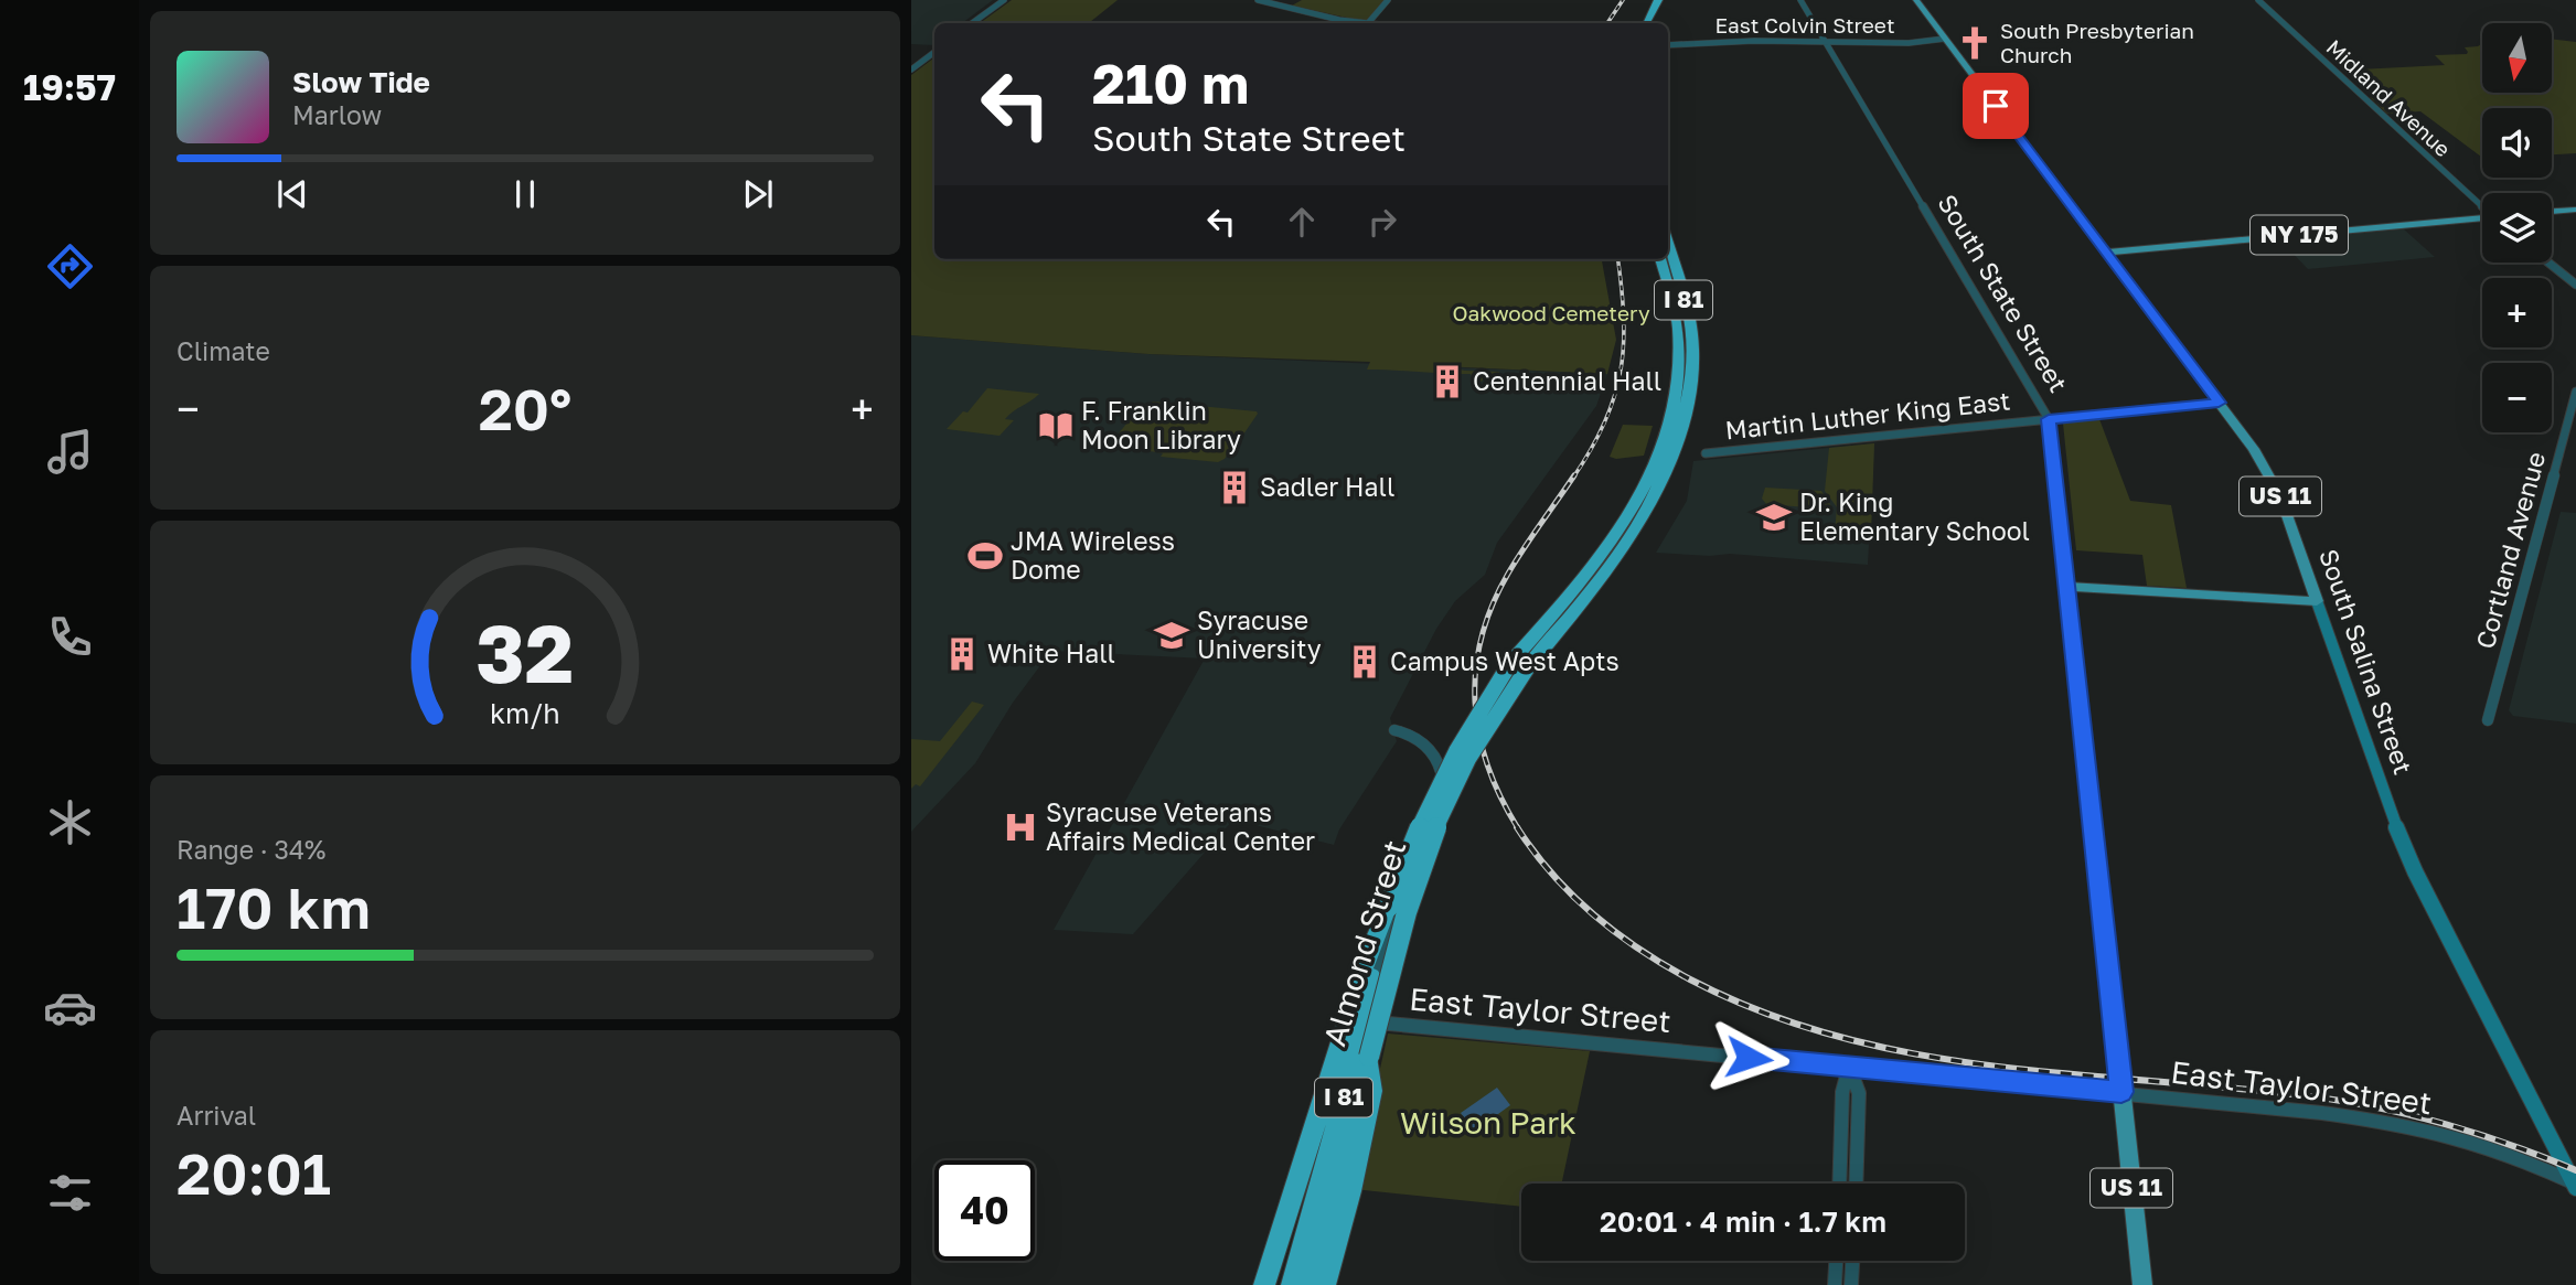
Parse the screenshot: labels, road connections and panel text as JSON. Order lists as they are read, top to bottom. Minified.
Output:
{"streets":{"highway":["I 81"],"main road":["NY 175","South State Street","US 11","South Salina Street"],"street":["East Colvin Street","Midland Avenue","Martin Luther King East","Cortland Avenue","Almond Street","East Taylor Street"]},"crossings":[["East Colvin Street","South State Street"],["East Colvin Street","South Salina Street"],["NY 175","South Salina Street"],["South State Street","Martin Luther King East"],["South State Street","East Taylor Street"],["I 81","Almond Street"],["Martin Luther King East","South Salina Street"],["South Salina Street","East Taylor Street"],["Almond Street","East Taylor Street"]],"parks":["Oakwood Cemetery","Wilson Park"],"places":{"church":["South Presbyterian Church"],"building":["Centennial Hall","Sadler Hall","White Hall","Campus West Apts"],"library":["F. Franklin Moon Library"],"school or university":["Dr. King Elementary School","Syracuse University"],"sports":["JMA Wireless Dome"],"hospital":["Syracuse Veterans Affairs Medical Center"]},"north":"bottom","page":{"tabs":"19:57","map_buttons":["+","−"],"turn":["210 m","South State Street"],"song":["Slow Tide","Marlow"],"tile":["Climate",["Range · 34%","170 km"],["Arrival","20:01"]],"heat":["−","20°","+"],"limit":"40","trip":"20:01 · 4 min · 1.7 km","gauge":["32","km/h"]}}
